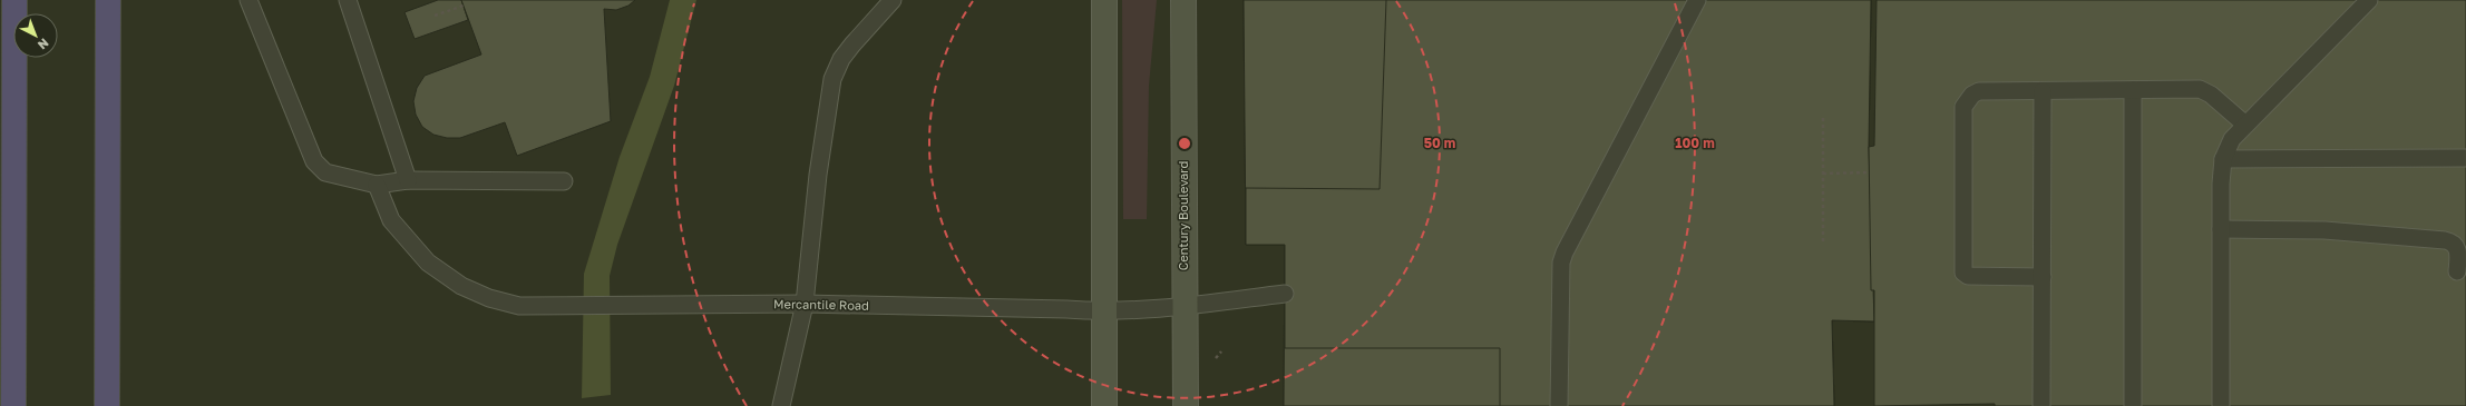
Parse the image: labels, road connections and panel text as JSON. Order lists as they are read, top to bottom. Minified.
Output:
{"streets":{"main road":["Century Boulevard"],"lane":["Mercantile Road"]},"crossings":[["Century Boulevard","Mercantile Road"]],"north":"bottom right","rings":["50 m","100 m"]}
